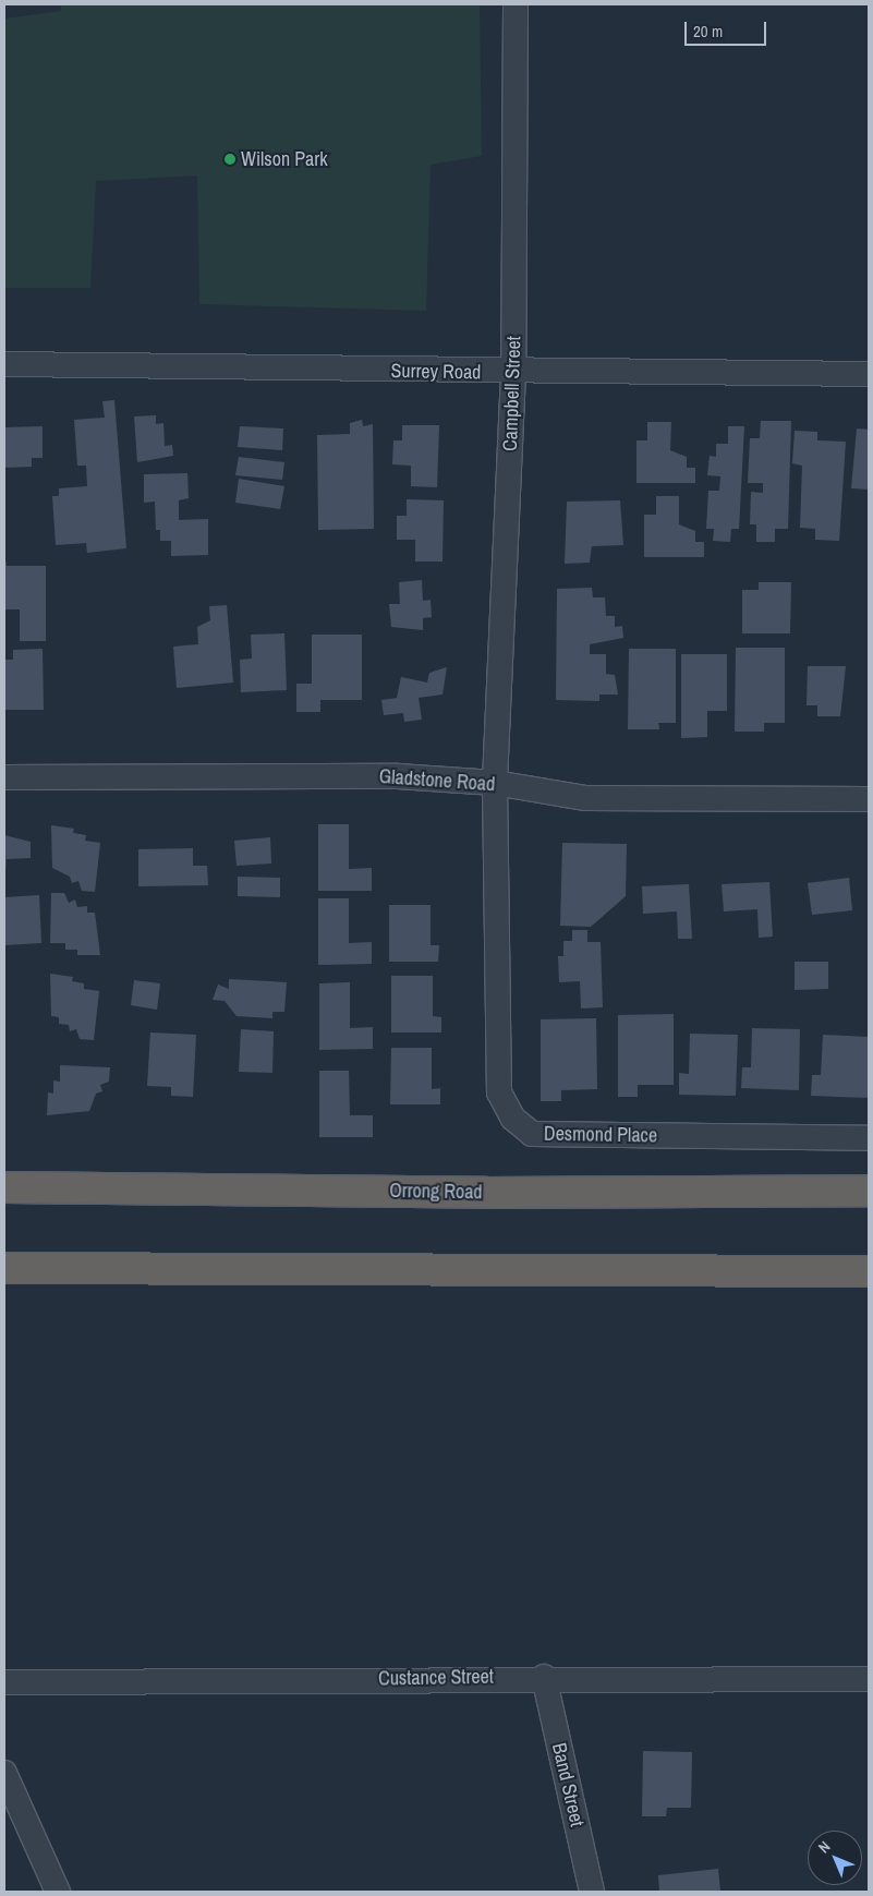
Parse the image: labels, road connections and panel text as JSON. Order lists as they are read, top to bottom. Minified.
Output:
{"streets":{"highway":["Orrong Road"],"street":["Surrey Road","Campbell Street","Gladstone Road","Desmond Place","Custance Street","Band Street"]},"crossings":[["Surrey Road","Campbell Street"],["Campbell Street","Gladstone Road"],["Campbell Street","Desmond Place"],["Gladstone Road","Desmond Place"],["Custance Street","Band Street"]],"places":["Wilson Park"],"scale_bar":"20 m","north":"top left"}
